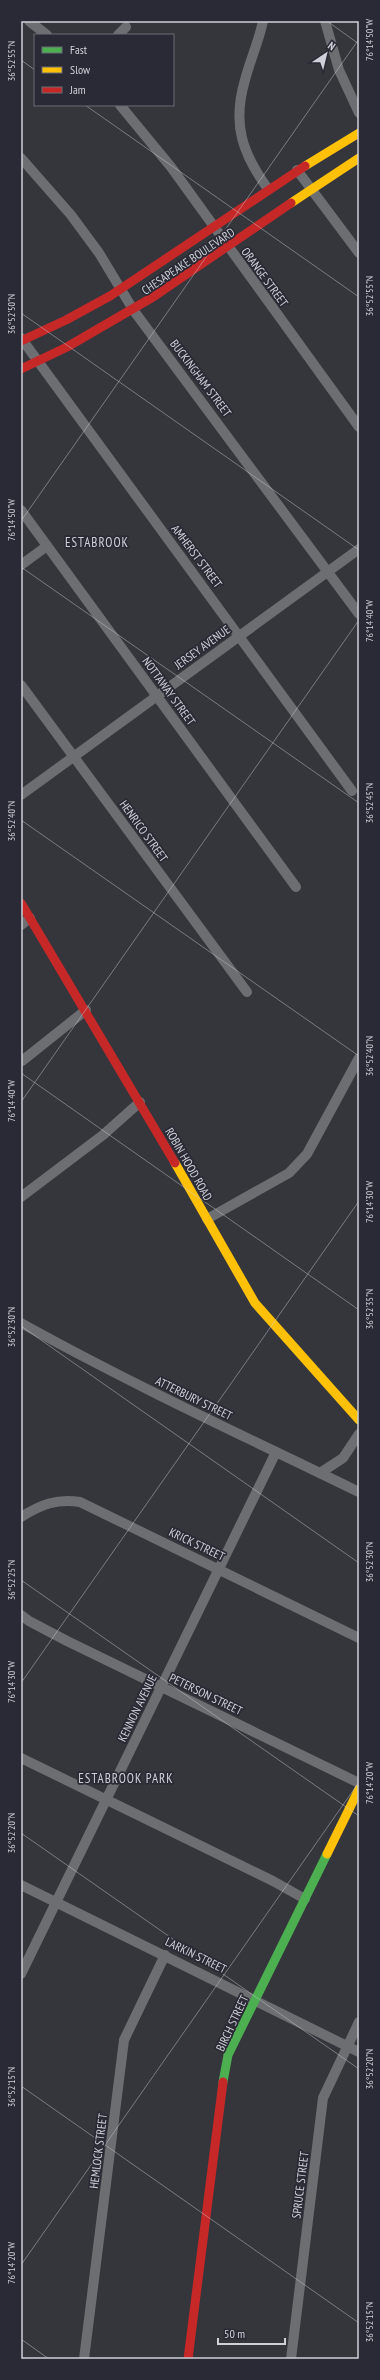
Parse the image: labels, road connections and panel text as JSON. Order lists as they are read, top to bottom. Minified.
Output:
{"streets":{"street":["CHESAPEAKE BOULEVARD","ORANGE STREET","BUCKINGHAM STREET","AMHERST STREET","JERSEY AVENUE","NOTTAWAY STREET","HENRICO STREET","ROBIN HOOD ROAD","ATTERBURY STREET","KRICK STREET","PETERSON STREET","KENNON AVENUE","LARKIN STREET","BIRCH STREET","HEMLOCK STREET","SPRUCE STREET"]},"crossings":[["CHESAPEAKE BOULEVARD","ORANGE STREET"],["CHESAPEAKE BOULEVARD","BUCKINGHAM STREET"],["CHESAPEAKE BOULEVARD","AMHERST STREET"],["BUCKINGHAM STREET","JERSEY AVENUE"],["AMHERST STREET","JERSEY AVENUE"],["JERSEY AVENUE","NOTTAWAY STREET"],["JERSEY AVENUE","HENRICO STREET"],["ATTERBURY STREET","KENNON AVENUE"],["KRICK STREET","KENNON AVENUE"],["PETERSON STREET","KENNON AVENUE"],["KENNON AVENUE","LARKIN STREET"],["LARKIN STREET","BIRCH STREET"],["LARKIN STREET","HEMLOCK STREET"],["LARKIN STREET","SPRUCE STREET"]],"districts":["ESTABROOK","ESTABROOK PARK"],"legend":["Fast","Slow","Jam"],"scale_bar":"50 m","north":"top right","coordinates":["76°14'50\"W","36°52'55\"N","36°52'50\"N","76°14'40\"W","36°52'45\"N","36°52'40\"N","76°14'30\"W","36°52'35\"N","36°52'30\"N","36°52'25\"N","76°14'20\"W","36°52'20\"N","36°52'15\"N"]}
